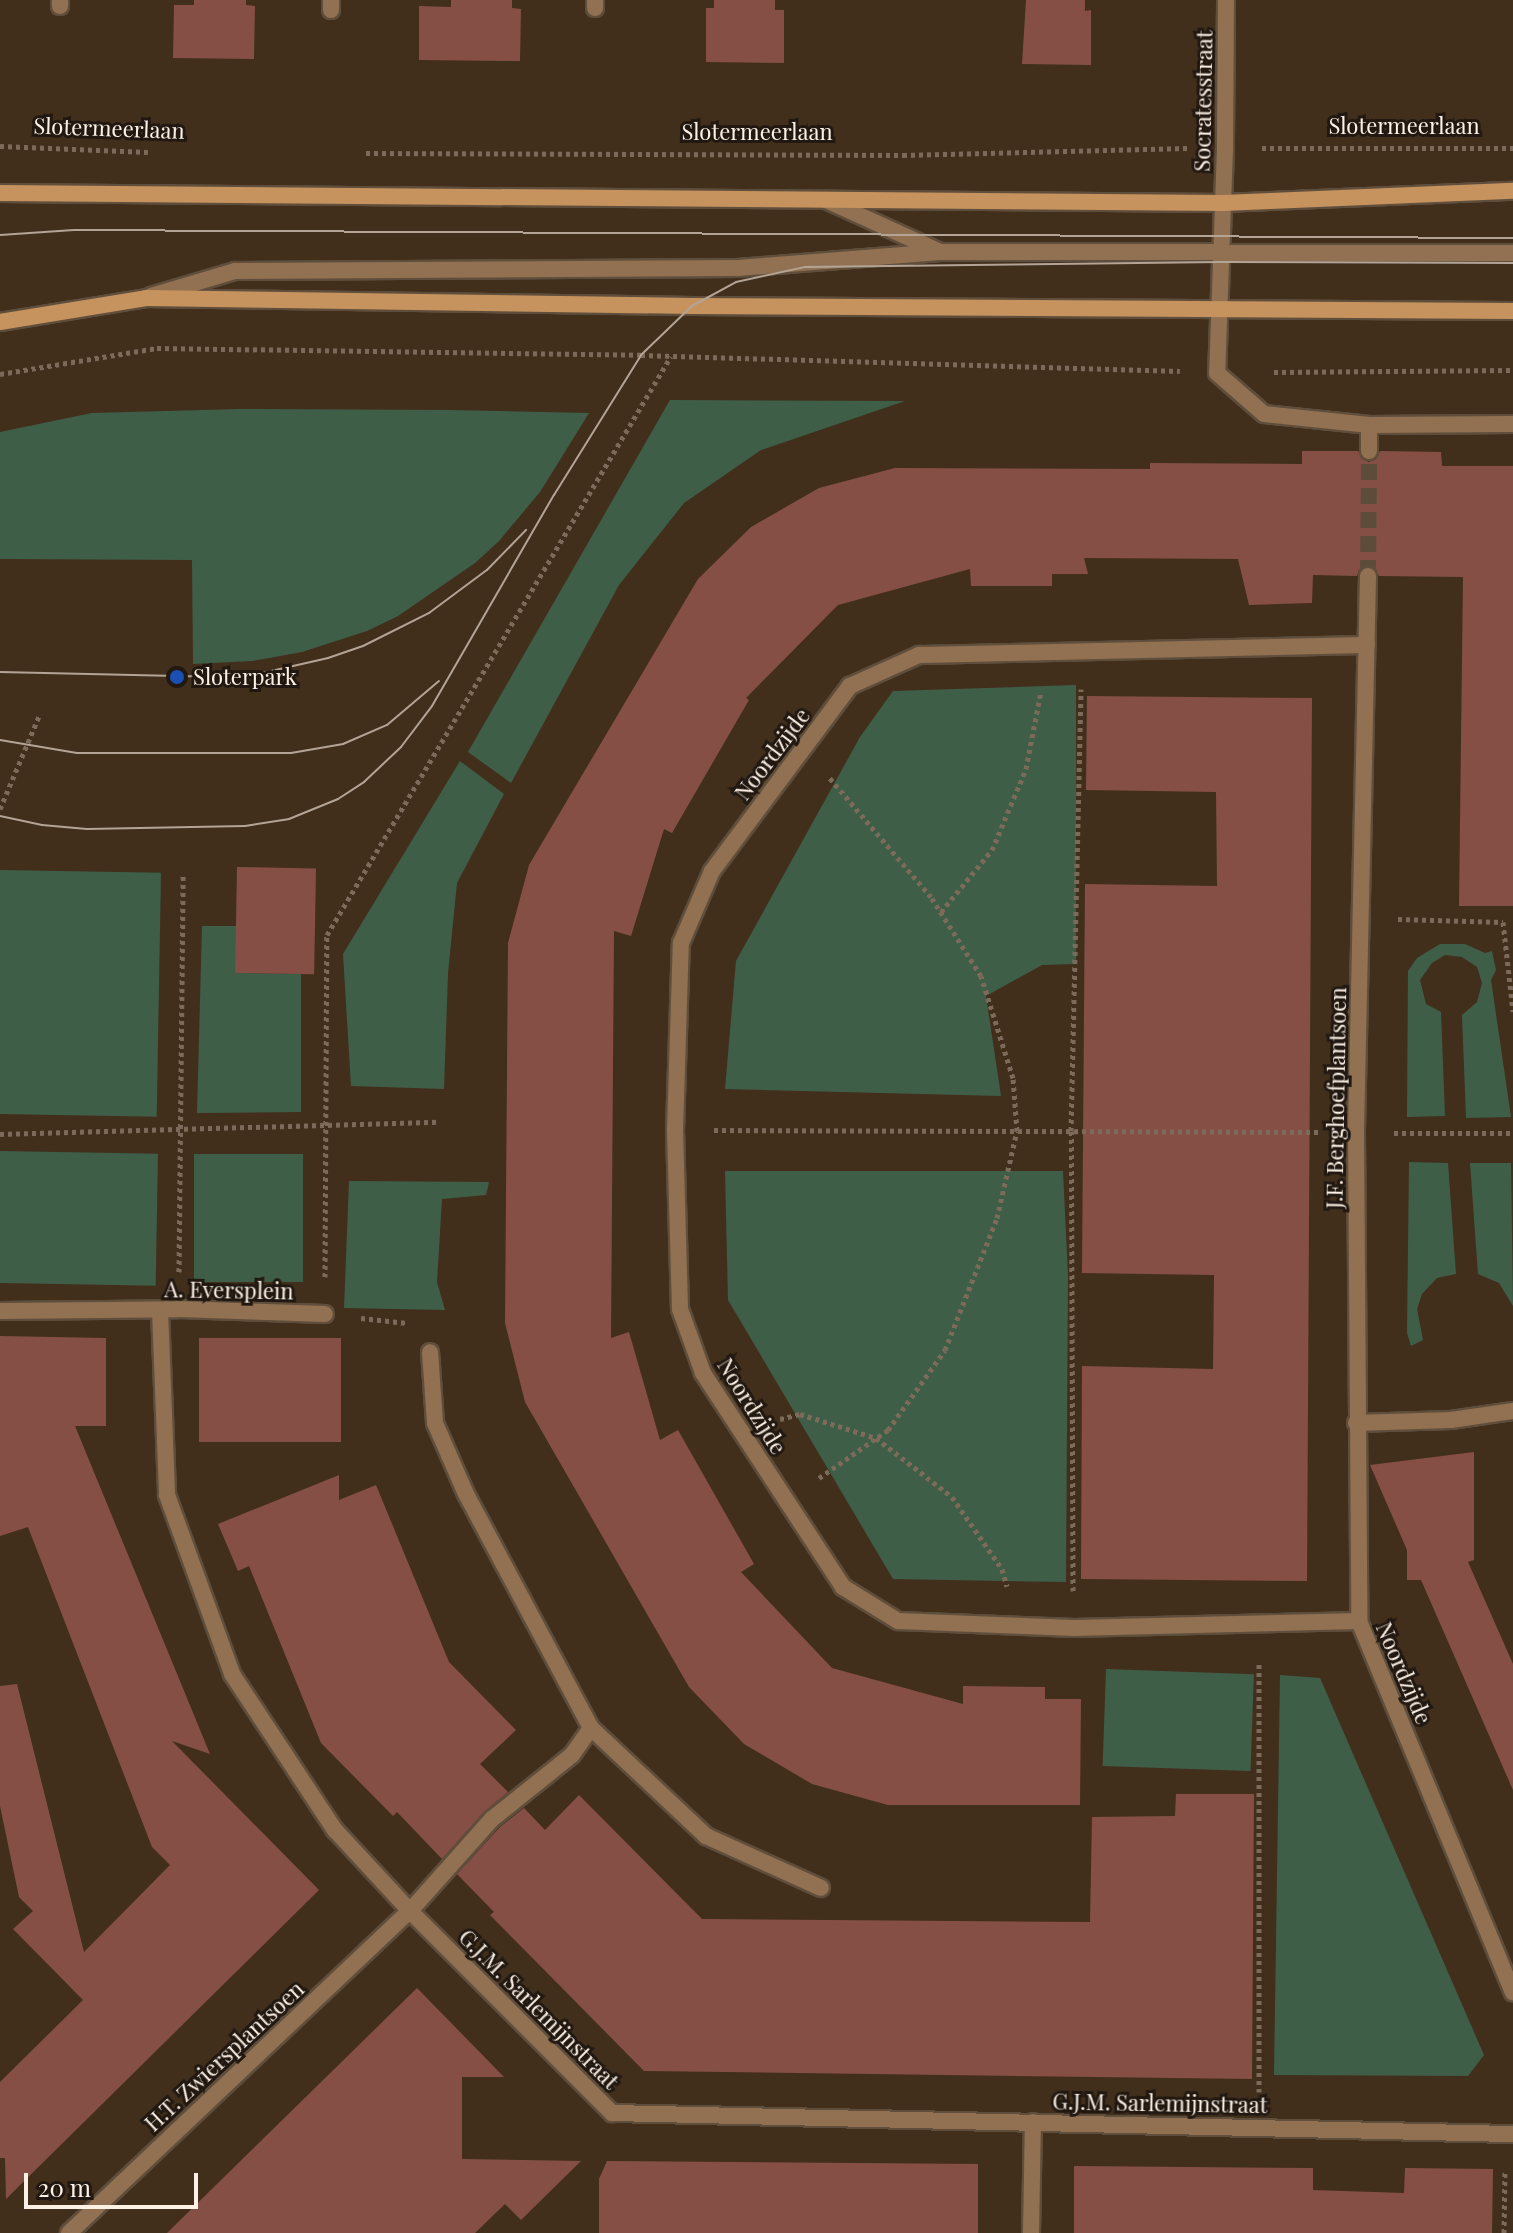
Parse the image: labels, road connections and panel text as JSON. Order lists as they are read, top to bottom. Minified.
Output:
{"streets":{"street":["Socratesstraat","Noordzijde","J.F. Berghoefplantsoen","A. Eversplein","G.J.M. Sarlemijnstraat","H.T. Zwiersplantsoen"],"path":["Slotermeerlaan"]},"crossings":[["Socratesstraat","Slotermeerlaan"],["Noordzijde","J.F. Berghoefplantsoen"],["A. Eversplein","G.J.M. Sarlemijnstraat"],["G.J.M. Sarlemijnstraat","H.T. Zwiersplantsoen"]],"places":["Sloterpark"],"scale_bar":"20 m"}
